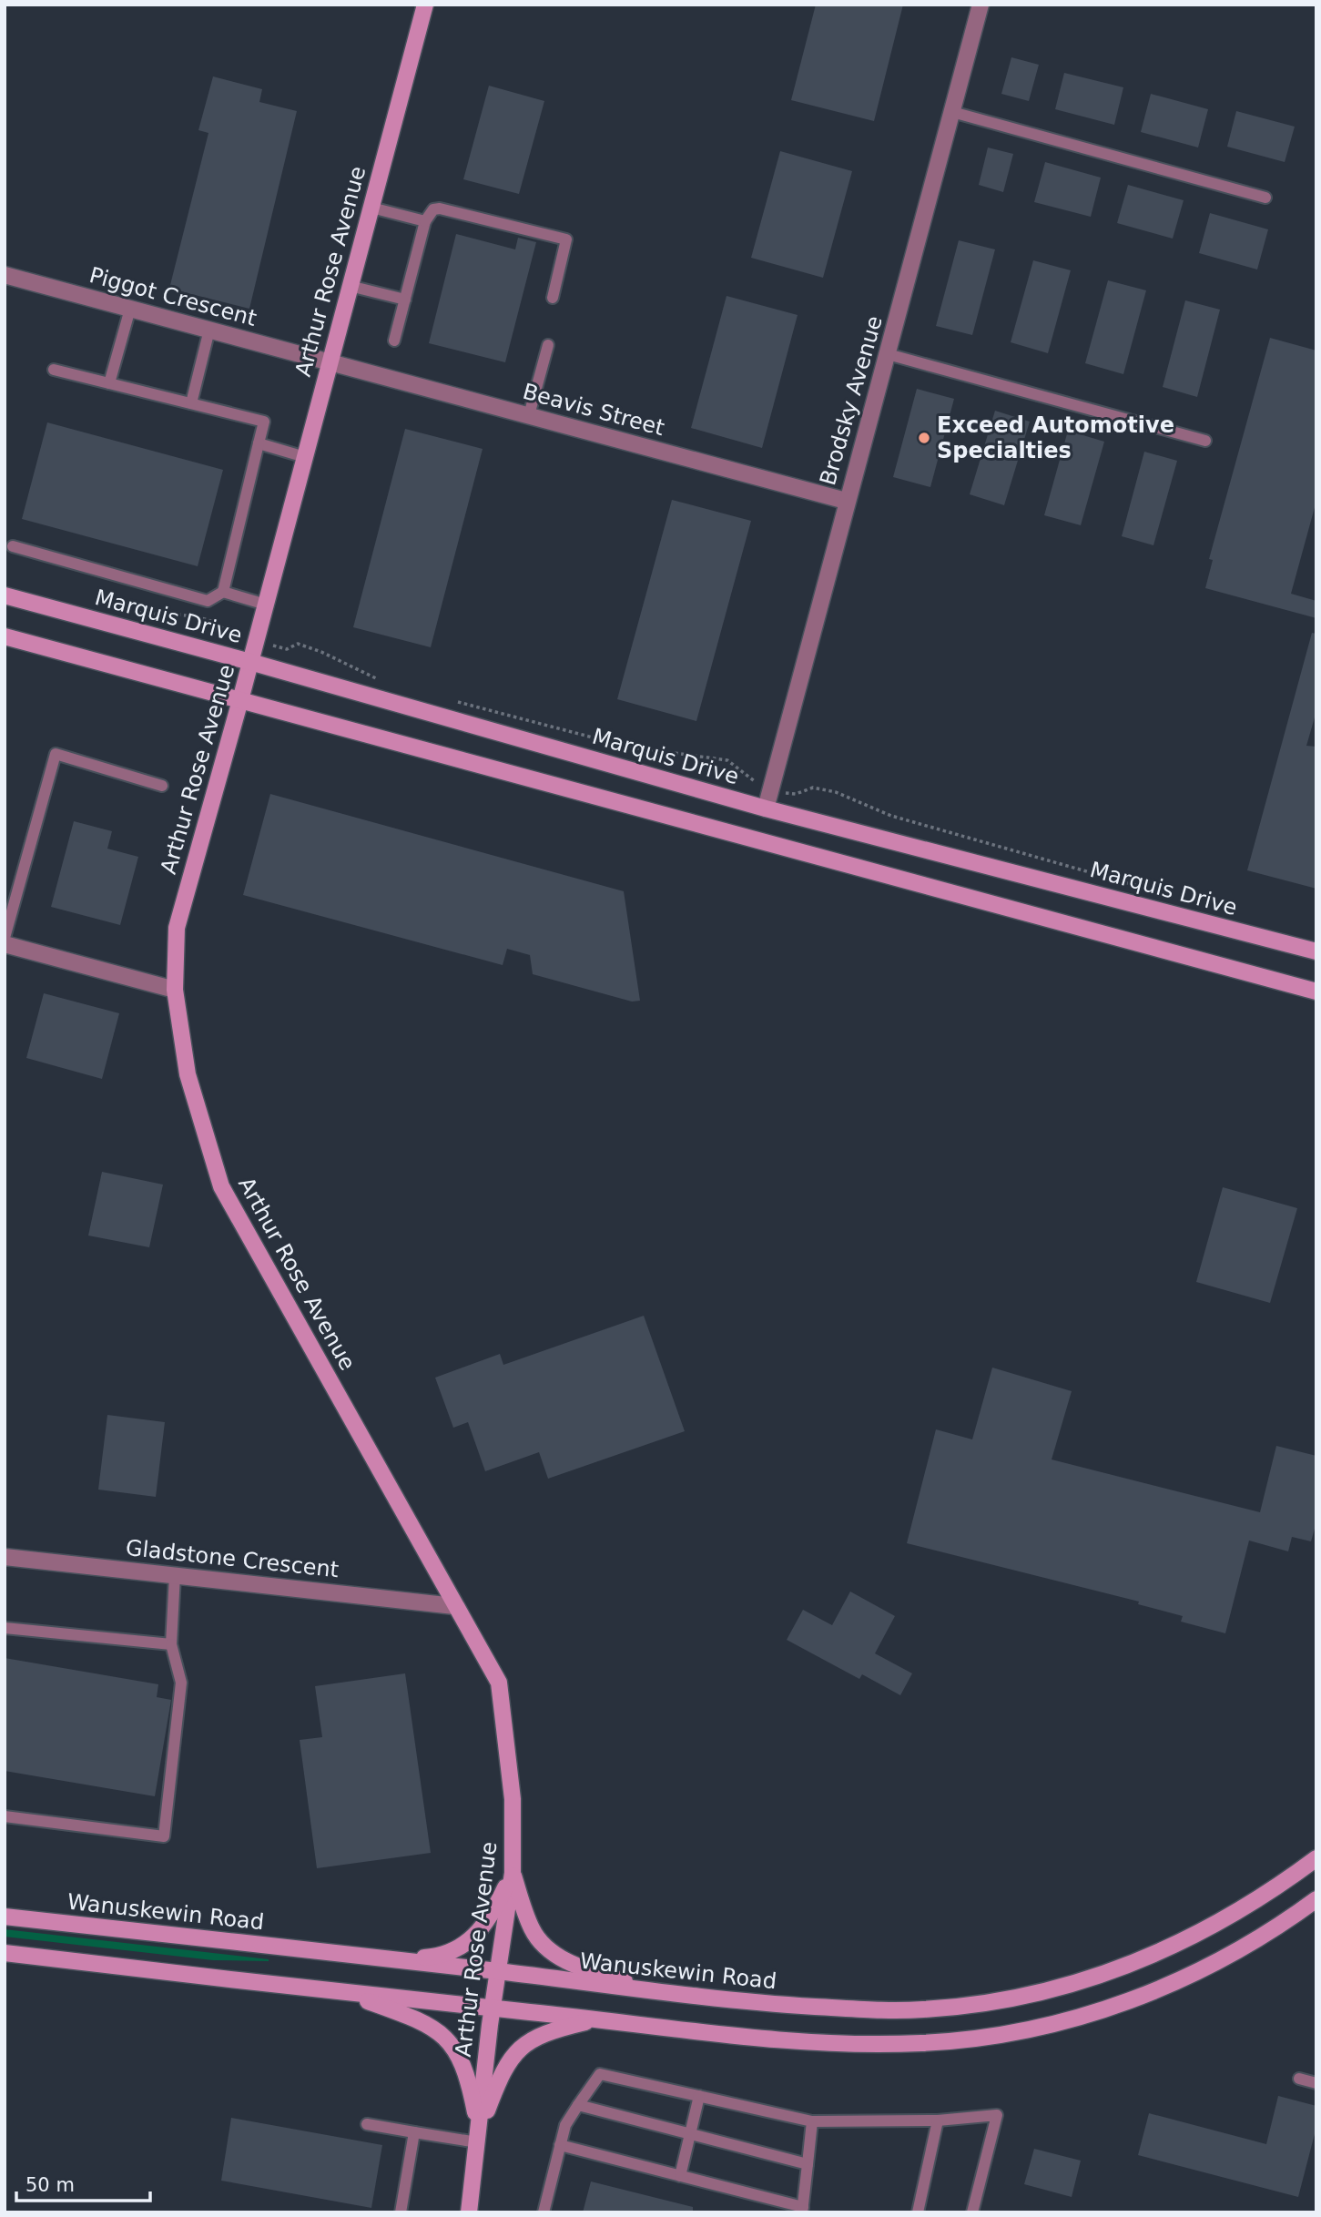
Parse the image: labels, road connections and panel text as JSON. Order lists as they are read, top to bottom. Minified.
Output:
{"streets":{"main road":["Arthur Rose Avenue","Marquis Drive","Wanuskewin Road"],"street":["Piggot Crescent","Brodsky Avenue","Beavis Street","Gladstone Crescent"]},"crossings":[["Arthur Rose Avenue","Piggot Crescent"],["Arthur Rose Avenue","Beavis Street"],["Arthur Rose Avenue","Marquis Drive"],["Arthur Rose Avenue","Gladstone Crescent"],["Arthur Rose Avenue","Wanuskewin Road"],["Piggot Crescent","Beavis Street"],["Brodsky Avenue","Beavis Street"],["Brodsky Avenue","Marquis Drive"]],"places":["Exceed Automotive Specialties"],"scale_bar":"50 m"}
